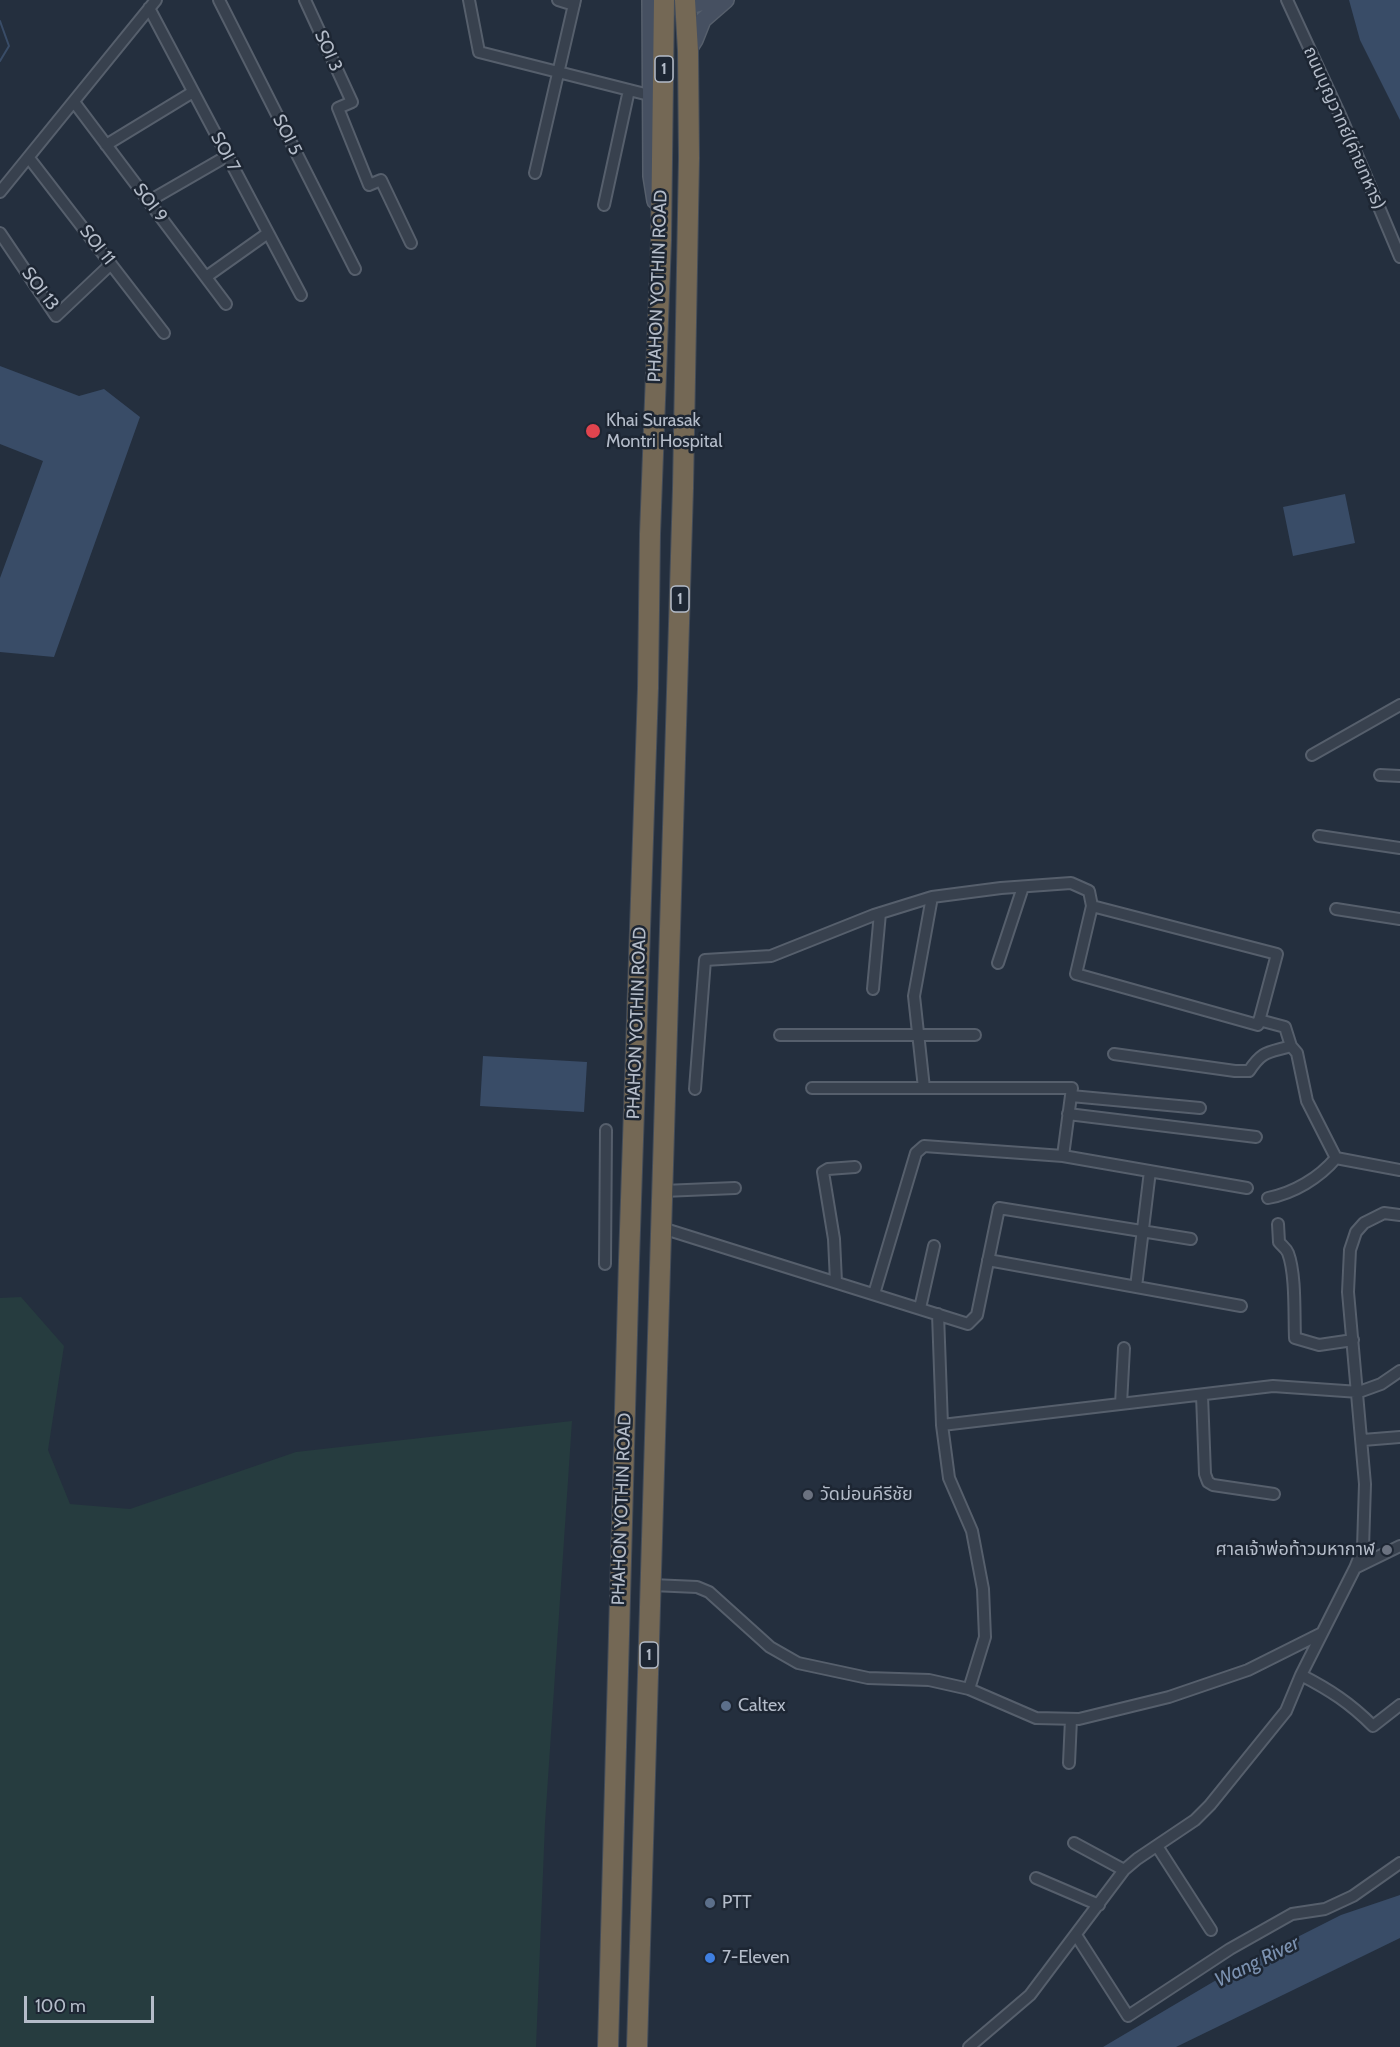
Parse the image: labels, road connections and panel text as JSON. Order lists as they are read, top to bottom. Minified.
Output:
{"streets":{"highway":["1","PHAHON YOTHIN ROAD"],"street":["SOI 3","ถนนบุญวาทย์(ค่ายทหาร)","SOI 5","SOI 7","SOI 9","SOI 11","SOI 13"]},"crossings":[["1","PHAHON YOTHIN ROAD"],["SOI 11","SOI 13"]],"water":["Wang River"],"places":["Khai Surasak Montri Hospital","วัดม่อนคีรีชัย","ศาลเจ้าพ่อท้าวมหากาฬ","Caltex","PTT","7-Eleven"],"scale_bar":"100 m"}
